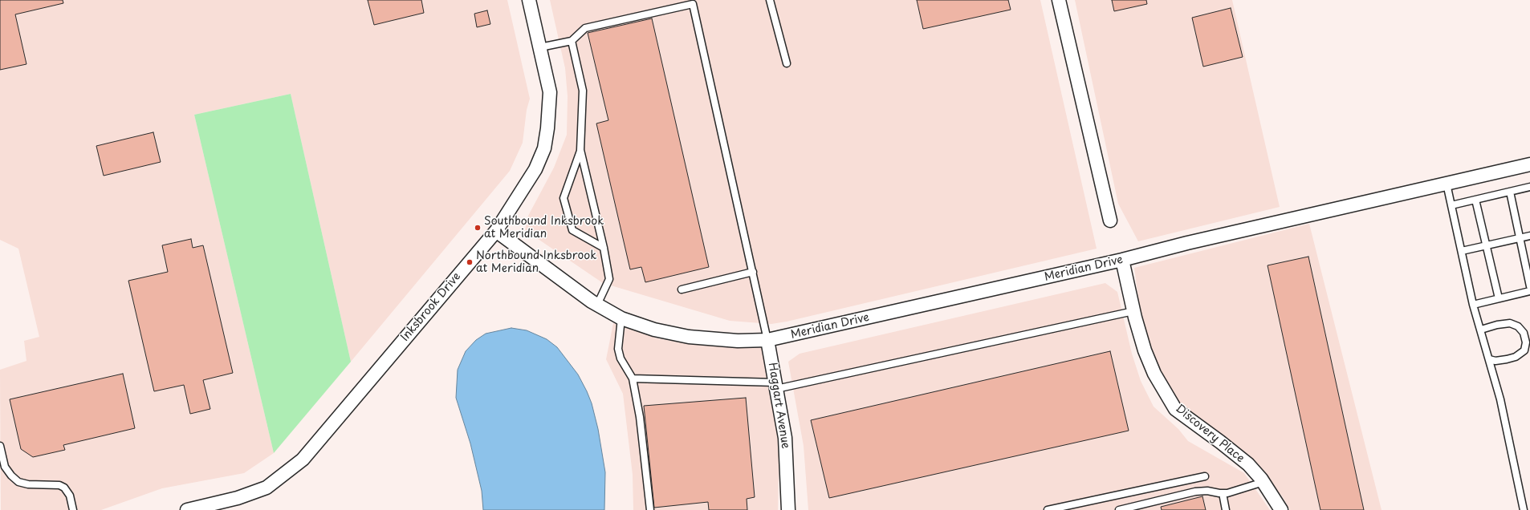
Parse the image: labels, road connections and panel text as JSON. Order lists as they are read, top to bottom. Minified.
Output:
{"streets":{"street":["Meridian Drive","Inksbrook Drive","Haggart Avenue","Discovery Place"]},"crossings":[["Meridian Drive","Inksbrook Drive"],["Meridian Drive","Haggart Avenue"],["Meridian Drive","Discovery Place"]],"places":["Southbound Inksbrook at Meridian","Northbound Inksbrook at Meridian"]}
